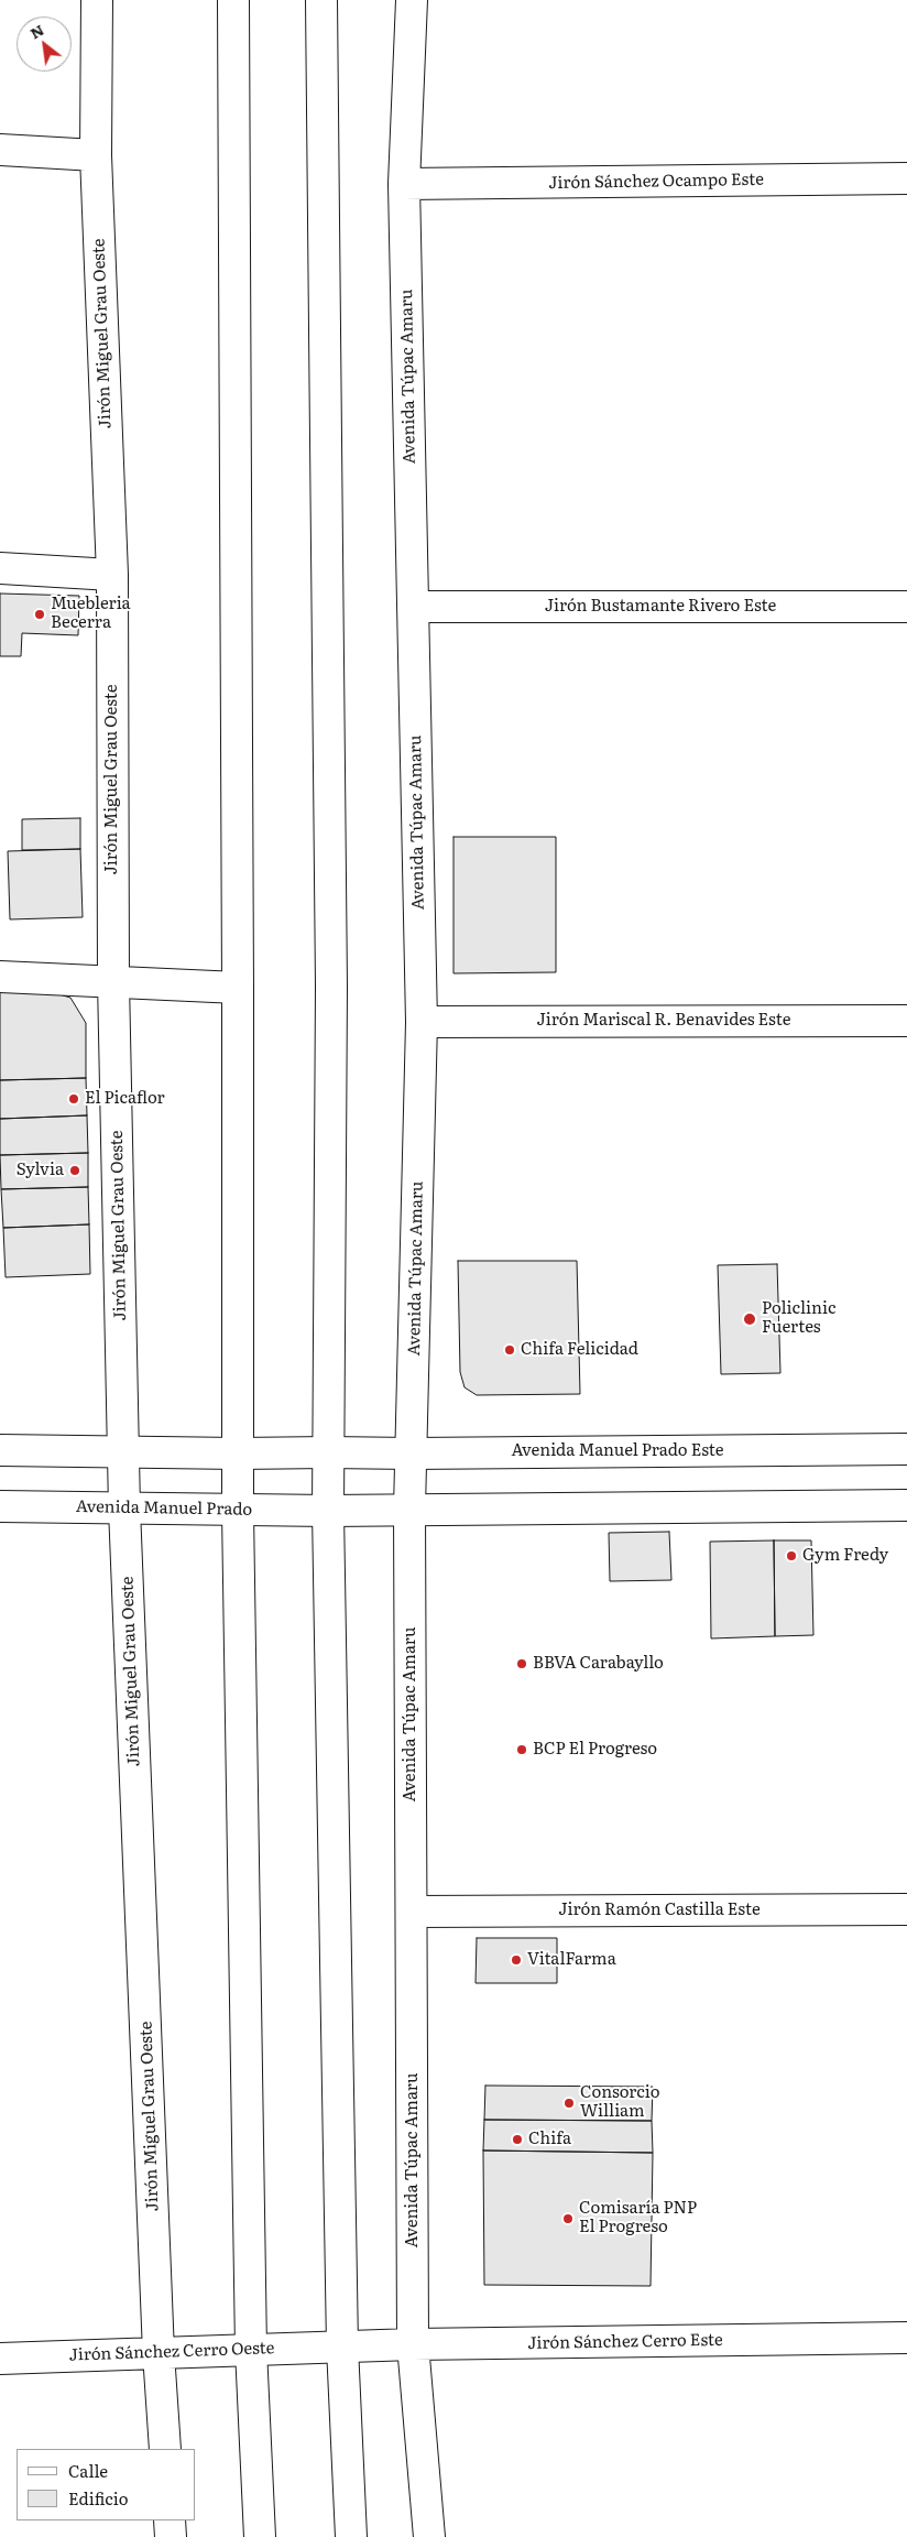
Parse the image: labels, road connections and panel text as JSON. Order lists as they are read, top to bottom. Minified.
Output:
{"streets":{"main road":["Jirón Sánchez Ocampo Este","Jirón Miguel Grau Oeste","Avenida Túpac Amaru","Jirón Bustamante Rivero Este","Jirón Mariscal R. Benavides Este","Avenida Manuel Prado Este","Avenida Manuel Prado","Jirón Ramón Castilla Este","Jirón Sánchez Cerro Este","Jirón Sánchez Cerro Oeste"]},"crossings":[["Jirón Sánchez Ocampo Este","Avenida Túpac Amaru"],["Jirón Miguel Grau Oeste","Avenida Manuel Prado"],["Jirón Miguel Grau Oeste","Jirón Sánchez Cerro Oeste"],["Avenida Túpac Amaru","Jirón Bustamante Rivero Este"],["Avenida Túpac Amaru","Jirón Mariscal R. Benavides Este"],["Avenida Túpac Amaru","Avenida Manuel Prado Este"],["Avenida Túpac Amaru","Jirón Ramón Castilla Este"],["Avenida Túpac Amaru","Jirón Sánchez Cerro Este"],["Jirón Sánchez Cerro Este","Jirón Sánchez Cerro Oeste"]],"places":["Muebleria Becerra","El Picaflor","Sylvia","Policlinic Fuertes","Chifa Felicidad","Gym Fredy","BBVA Carabayllo","BCP El Progreso","VitalFarma","Consorcio William","Chifa","Comisaría PNP El Progreso"],"legend":["Calle","Edificio"],"north":"top left"}
